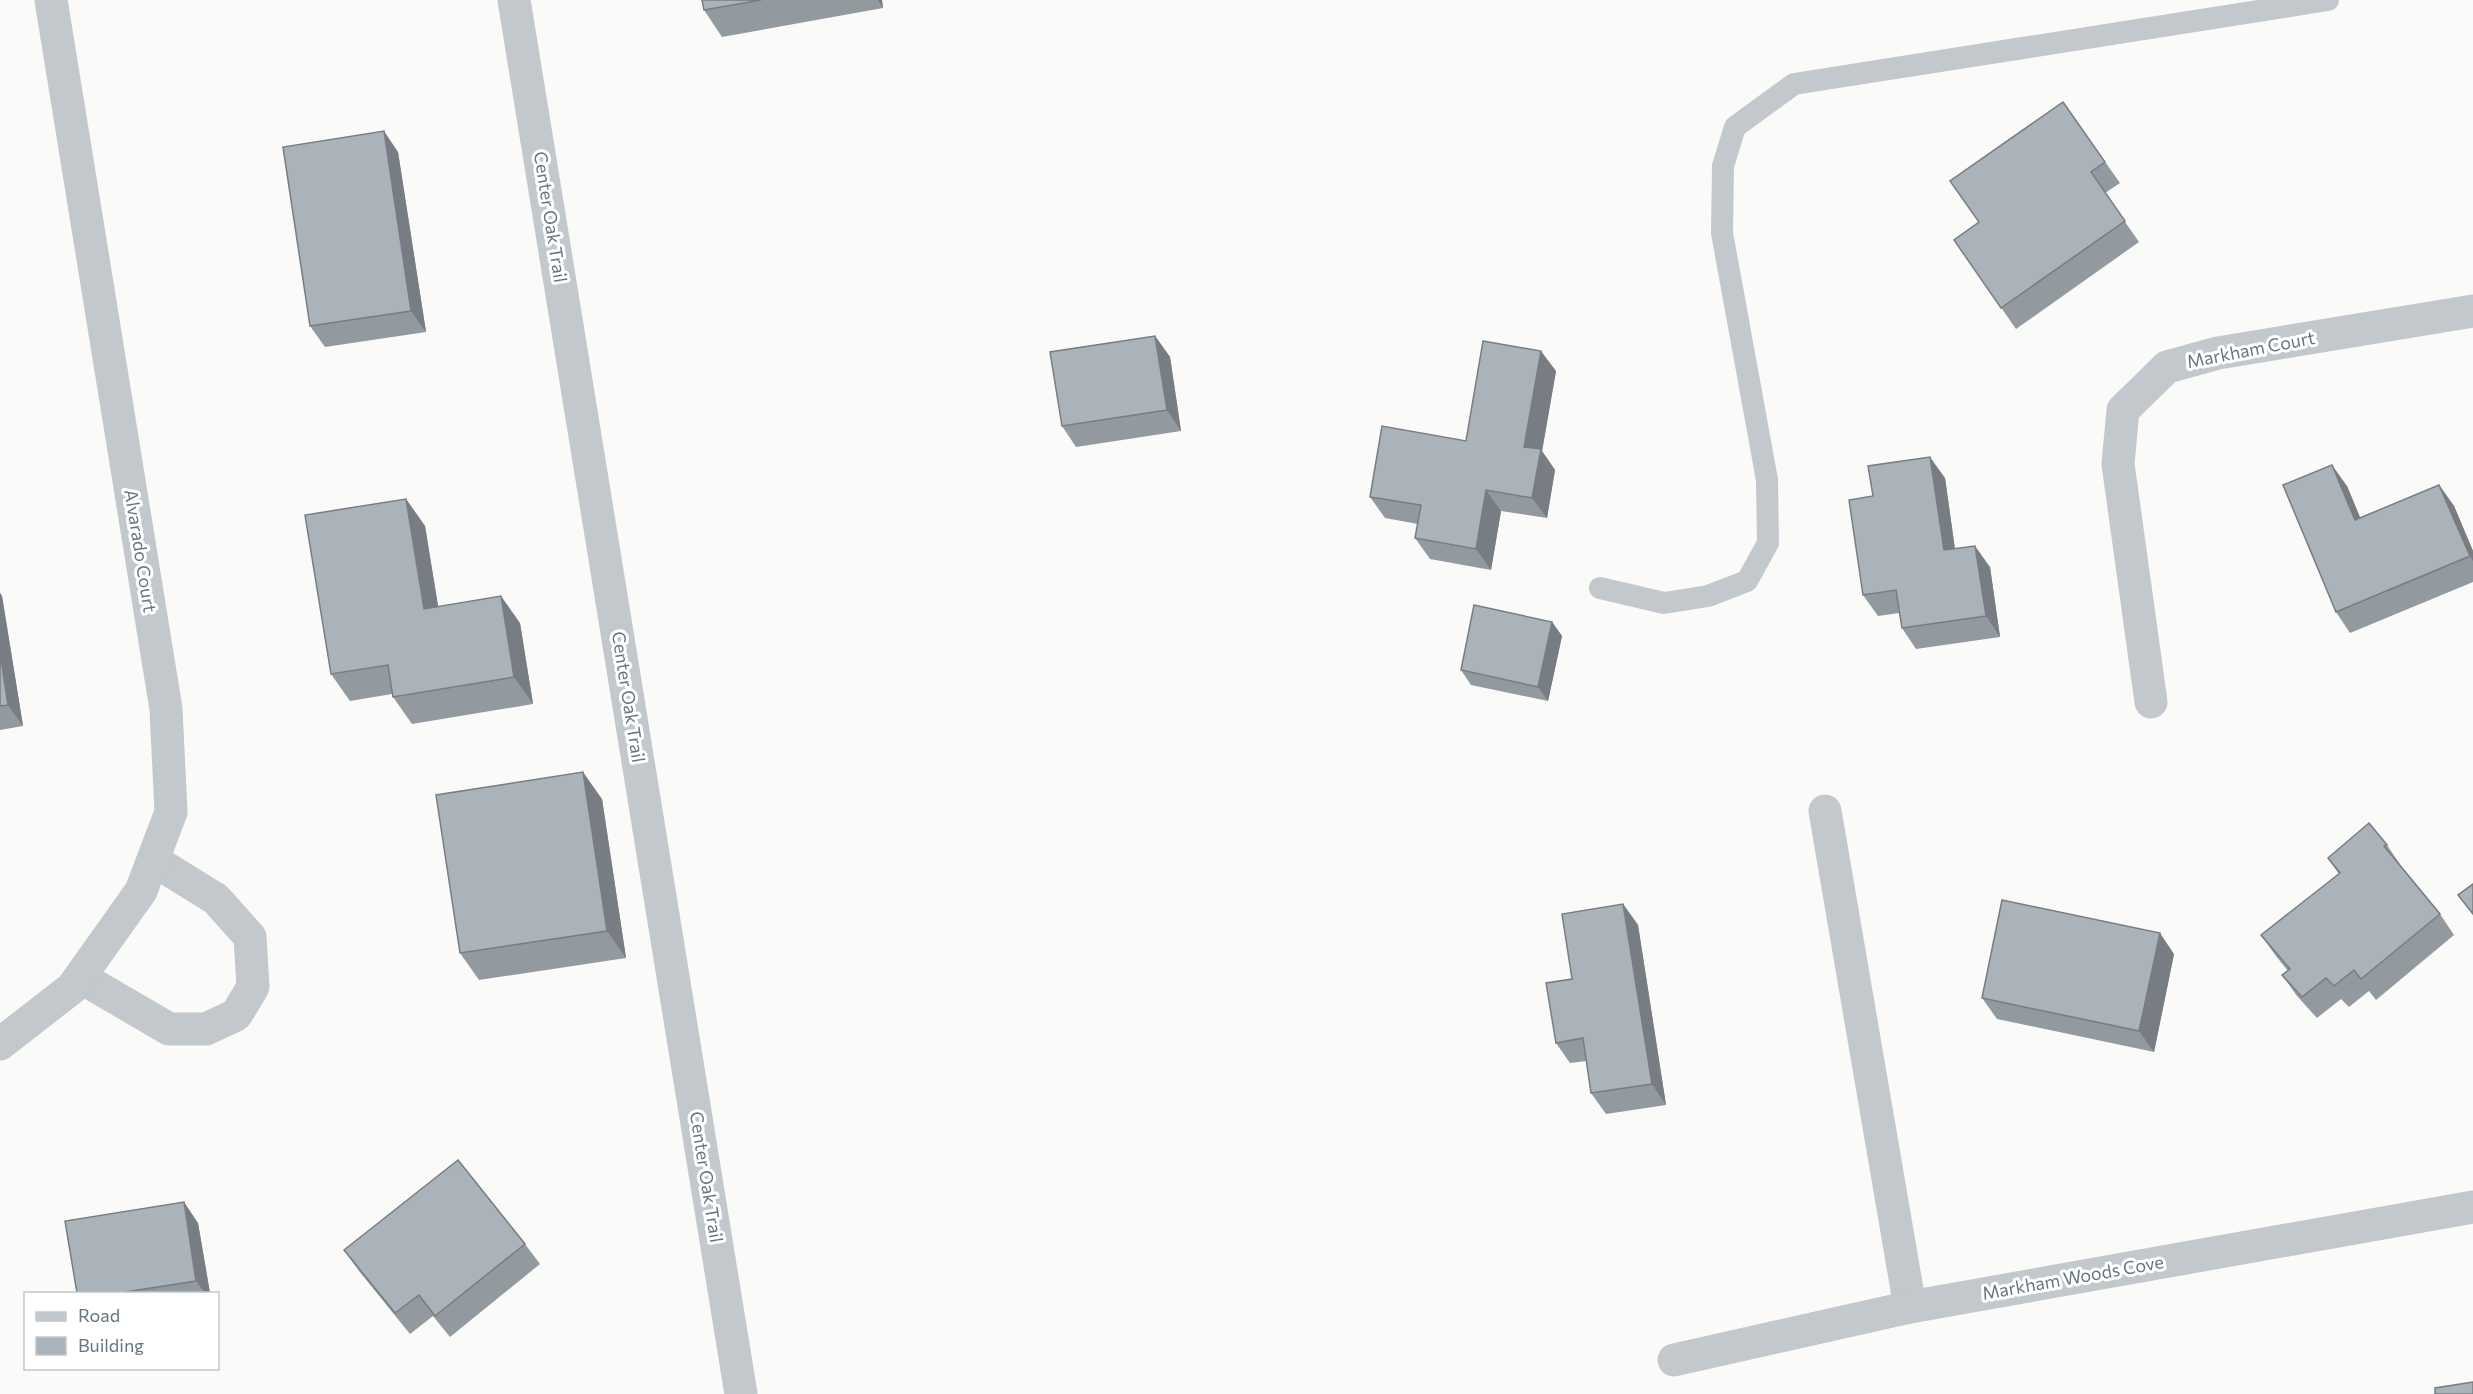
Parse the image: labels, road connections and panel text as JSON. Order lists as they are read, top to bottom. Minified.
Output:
{"streets":{"street":["Center Oak Trail","Markham Court","Alvarado Court","Markham Woods Cove"]},"legend":["Road","Building"]}
